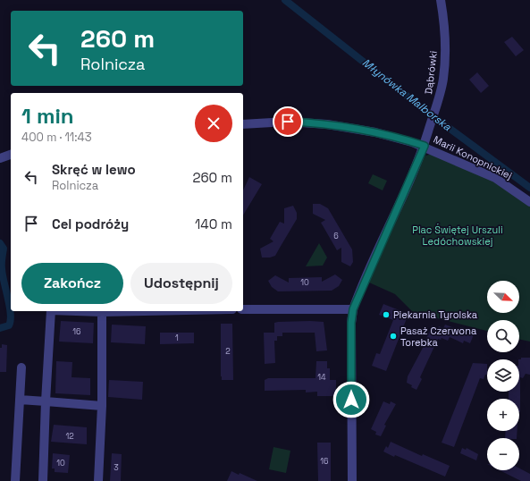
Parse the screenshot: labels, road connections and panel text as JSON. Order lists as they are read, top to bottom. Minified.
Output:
{"streets":{"street":["Dąbrówki","Marii Konopnickiej"]},"crossings":[["Dąbrówki","Marii Konopnickiej"]],"water":["Młynówka Malborska"],"parks":["Plac Świętej Urszuli Ledóchowskiej"],"places":["Piekarnia Tyrolska","Pasaż Czerwona Torebka"],"house_numbers":["6","10","16","1","2","14","12","16","10","3"],"north":"bottom right","page":{"turn":["260 m","Rolnicza"],"heading":["1 min","400 m · 11:43"],"list":[{"name":"Skręć w lewo","note":"Rolnicza","value":"260 m"},{"name":"Cel podróży","value":"140 m"}],"buttons":["Zakończ","Udostępnij"],"map_buttons":["+","−"]}}
